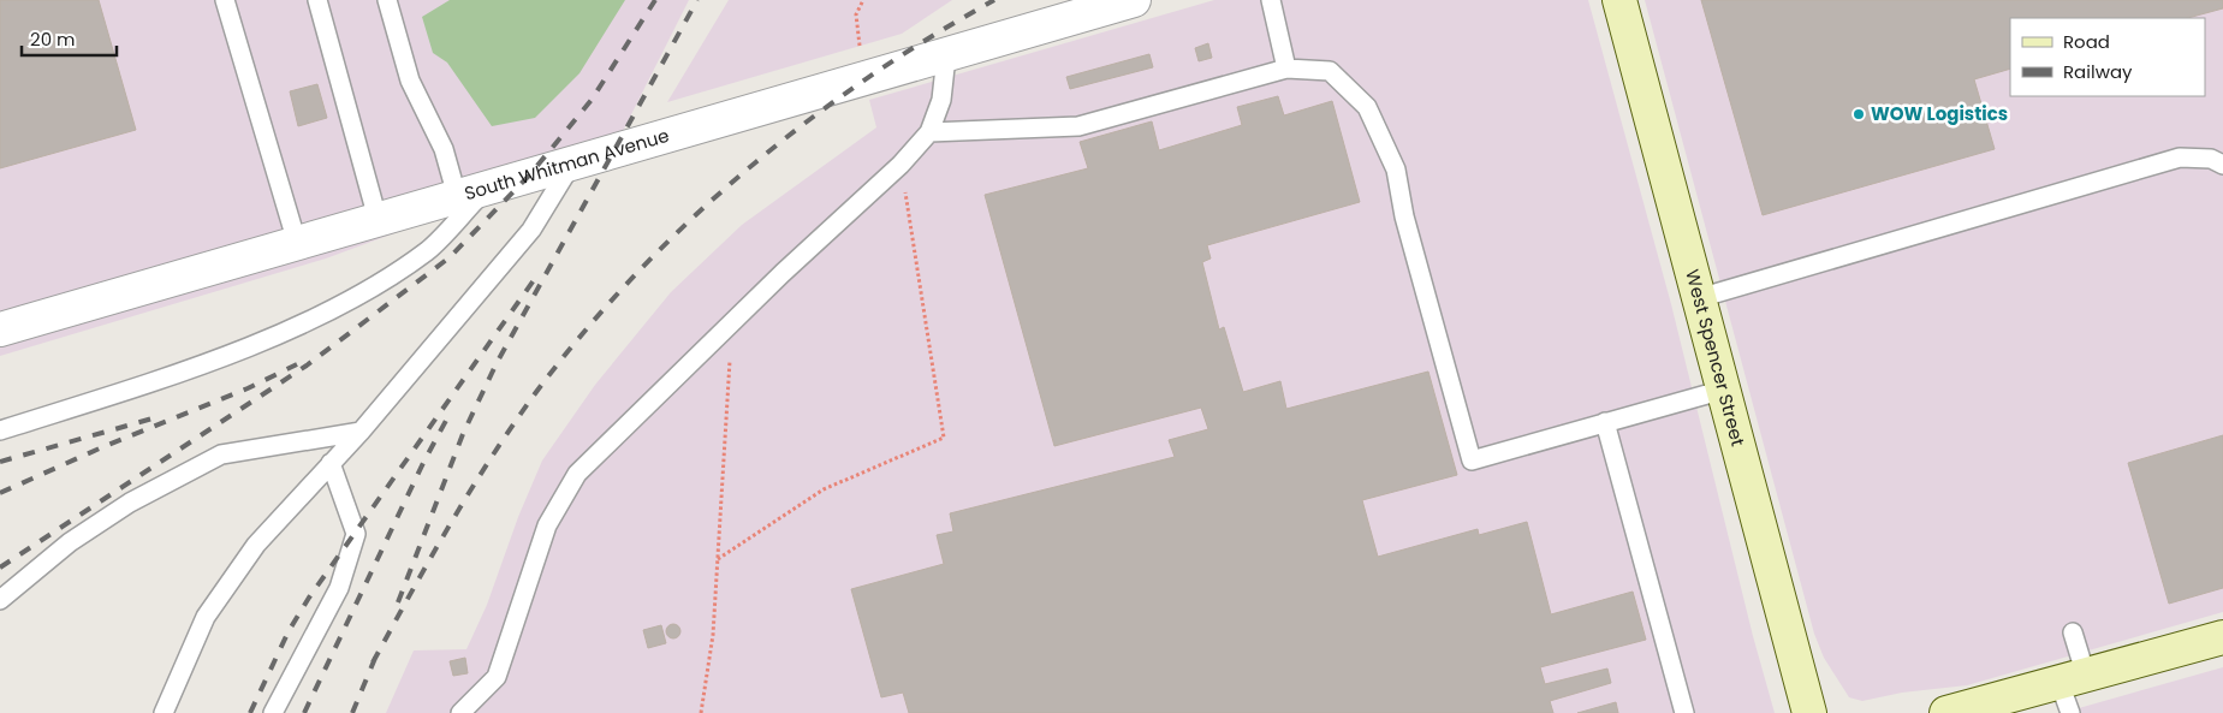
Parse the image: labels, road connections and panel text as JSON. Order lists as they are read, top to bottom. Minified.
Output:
{"streets":{"street":["South Whitman Avenue","West Spencer Street"]},"places":["WOW Logistics"],"legend":["Road","Railway"],"scale_bar":"20 m"}
